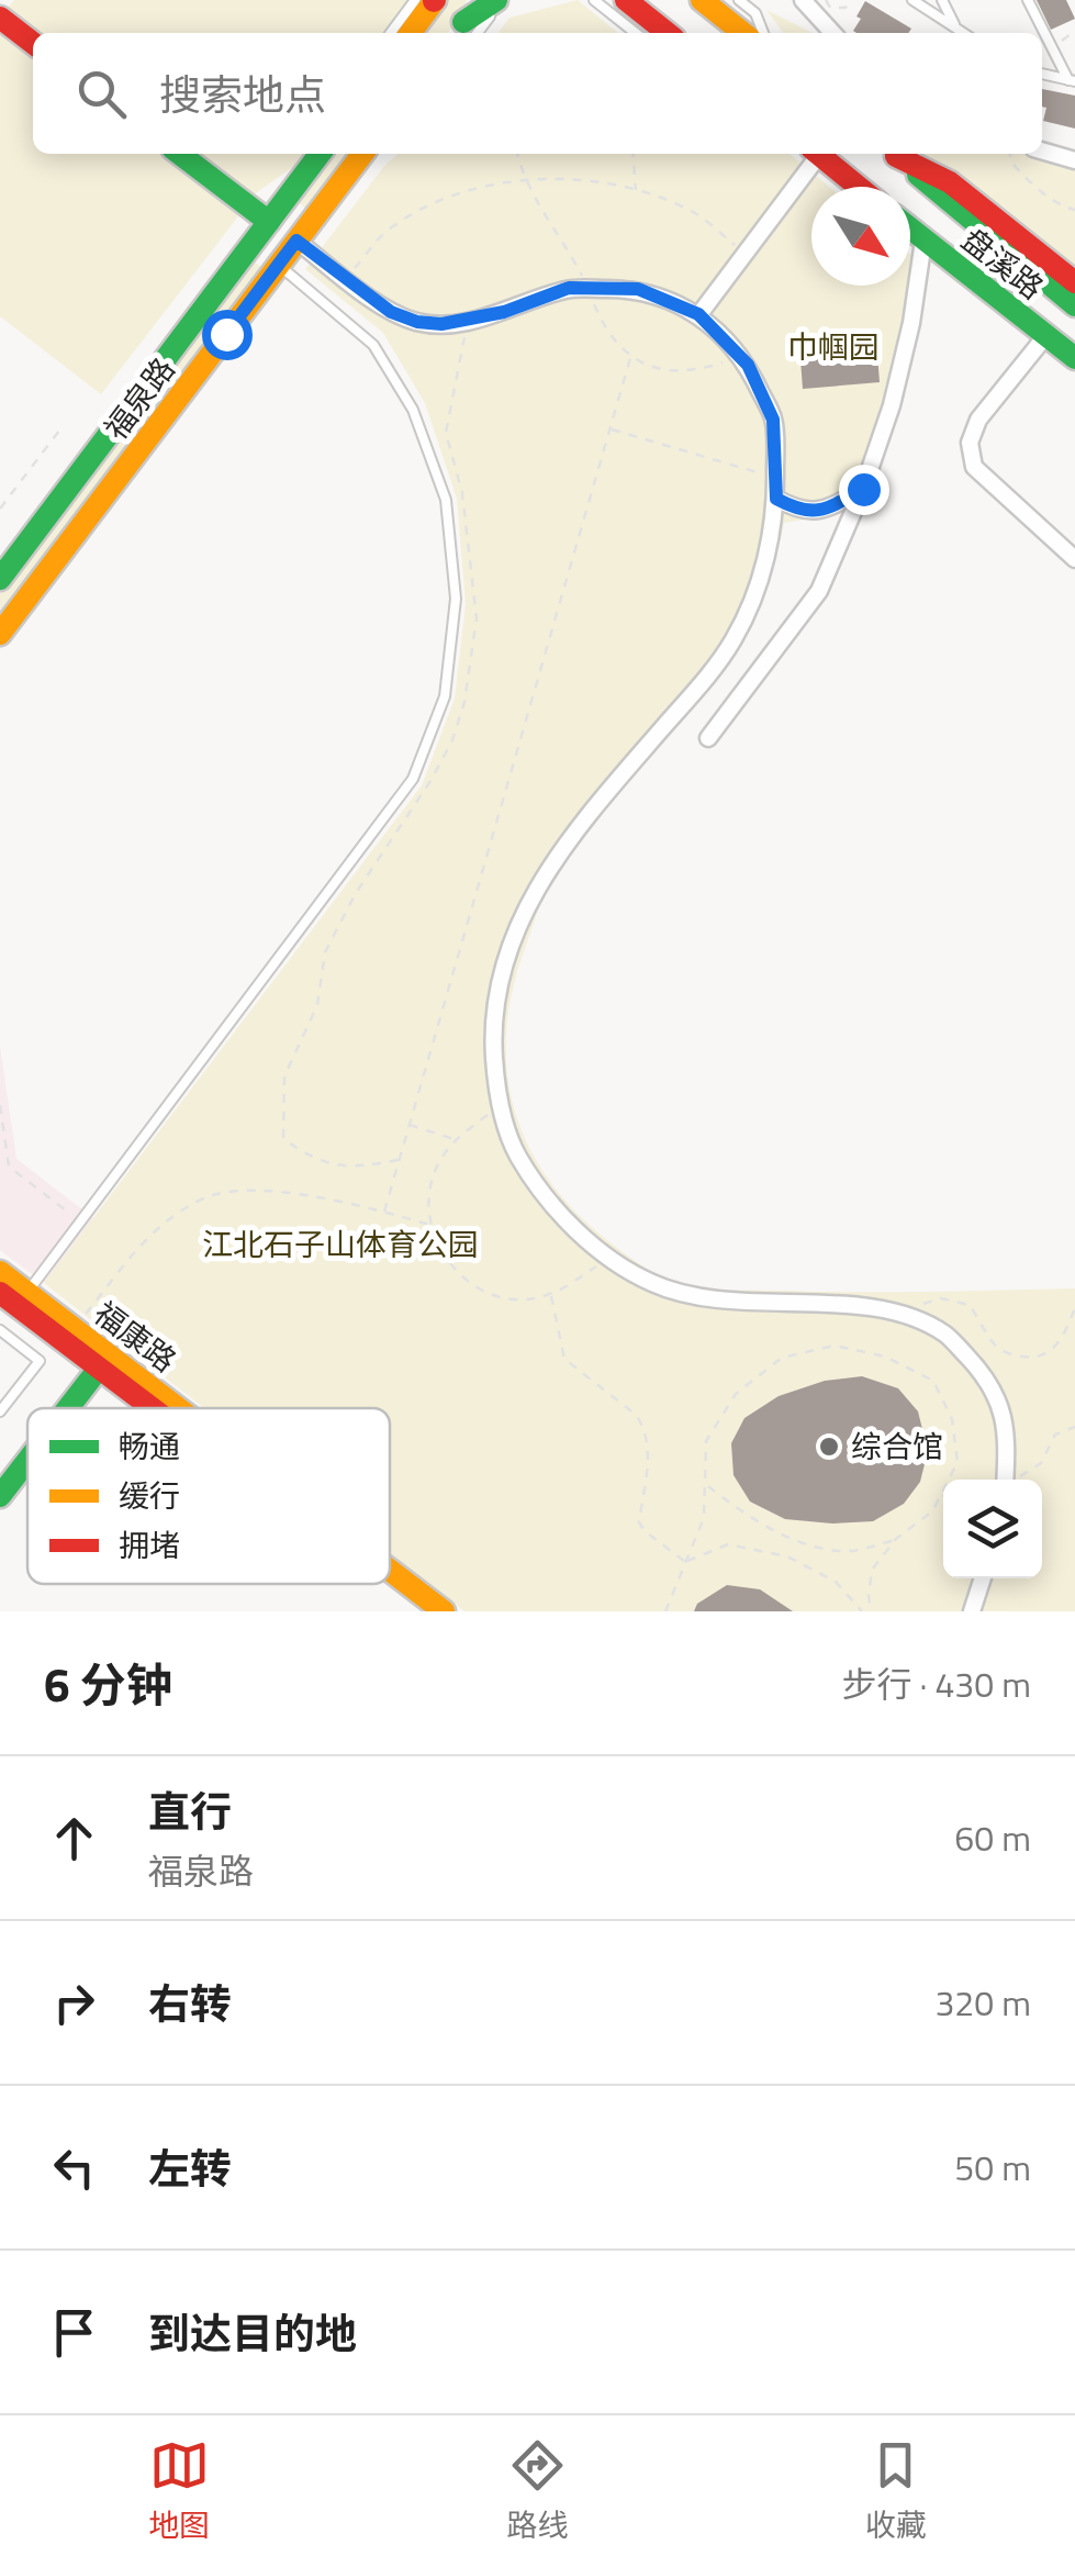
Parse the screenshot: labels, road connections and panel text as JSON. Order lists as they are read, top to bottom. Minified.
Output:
{"streets":{"main road":["盘溪路","福泉路","福康路"]},"parks":["巾帼园","江北石子山体育公园"],"places":["综合馆"],"legend":["畅通","缓行","拥堵"],"north":"bottom right","page":{"search":"搜索地点","heading":["6 分钟","步行 · 430 m"],"list":[["直行","福泉路","60 m"],["右转","320 m"],["左转","50 m"],"到达目的地"],"nav":["地图","路线","收藏"]}}
